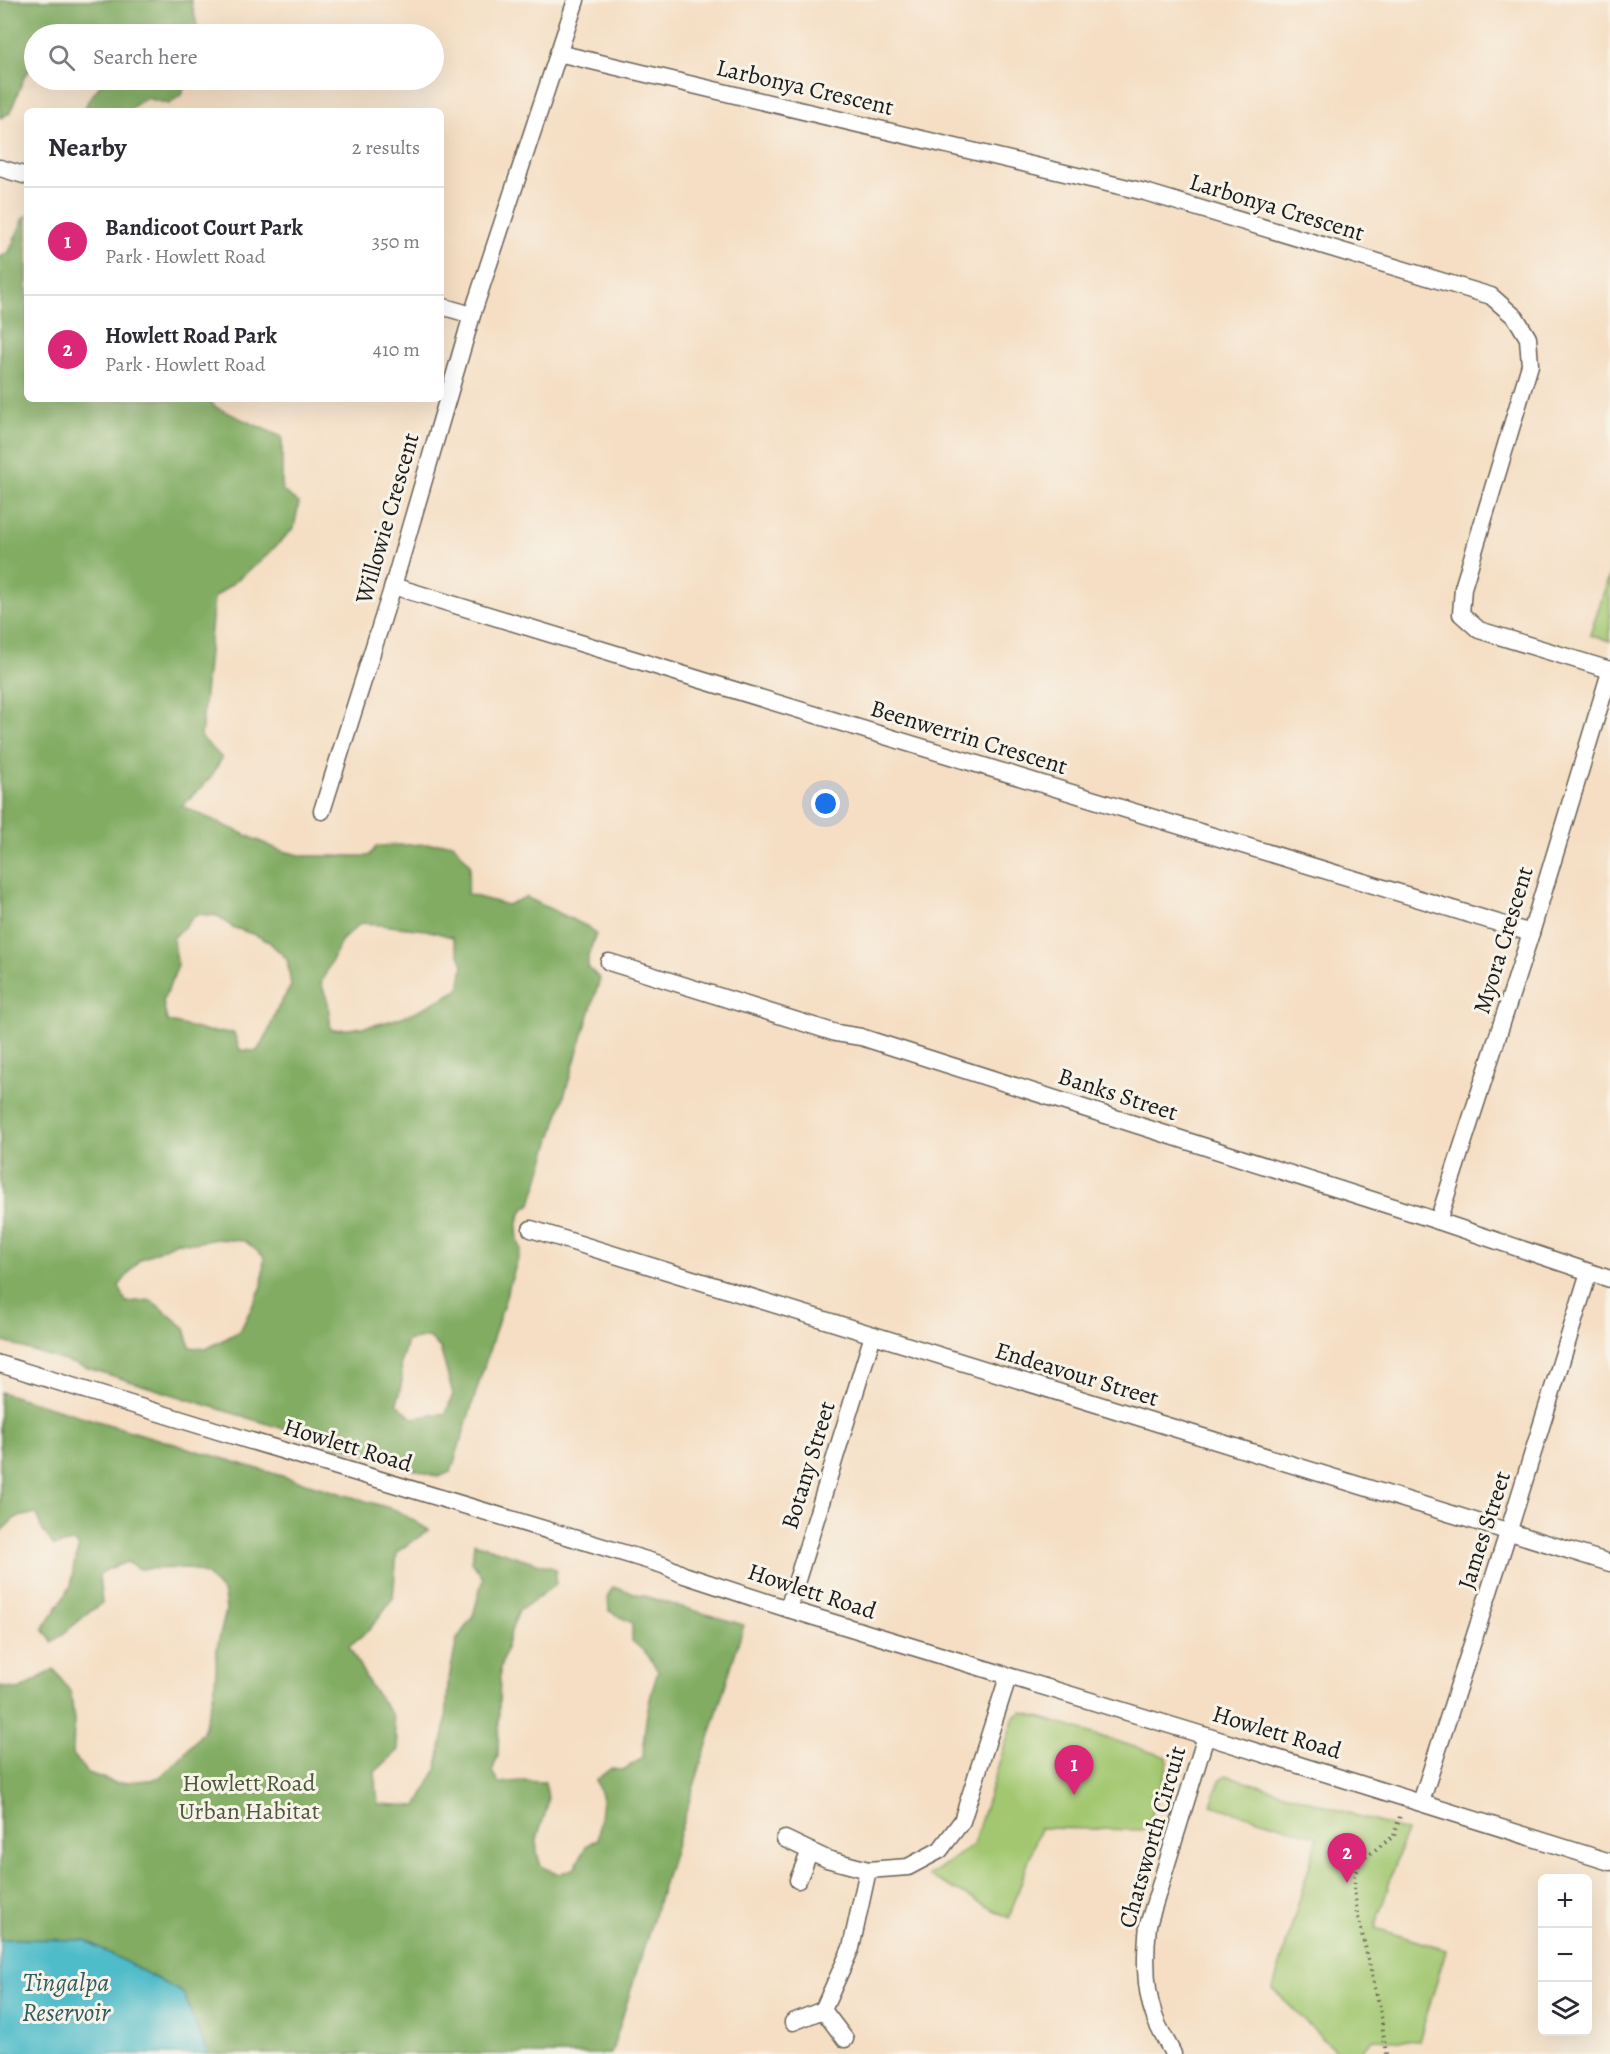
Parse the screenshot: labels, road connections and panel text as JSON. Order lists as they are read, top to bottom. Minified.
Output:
{"streets":{"street":["Larbonya Crescent","Willowie Crescent","Beenwerrin Crescent","Myora Crescent","Banks Street","Endeavour Street","Howlett Road","Botany Street","James Street","Chatsworth Circuit"]},"crossings":[["Larbonya Crescent","Willowie Crescent"],["Larbonya Crescent","Myora Crescent"],["Willowie Crescent","Beenwerrin Crescent"],["Beenwerrin Crescent","Myora Crescent"],["Myora Crescent","Banks Street"],["Banks Street","James Street"],["Endeavour Street","Botany Street"],["Endeavour Street","James Street"],["Howlett Road","Botany Street"],["Howlett Road","James Street"],["Howlett Road","Chatsworth Circuit"]],"water":["Tingalpa Reservoir"],"parks":["Howlett Road Urban Habitat"],"page":{"search":"Search here","heading":["Nearby","2 results"],"list":[{"mark":"1","name":"Bandicoot Court Park","note":"Park · Howlett Road","value":"350 m"},{"mark":"2","name":"Howlett Road Park","note":"Park · Howlett Road","value":"410 m"}],"pins":["1","2"],"map_buttons":["+","−"]}}
